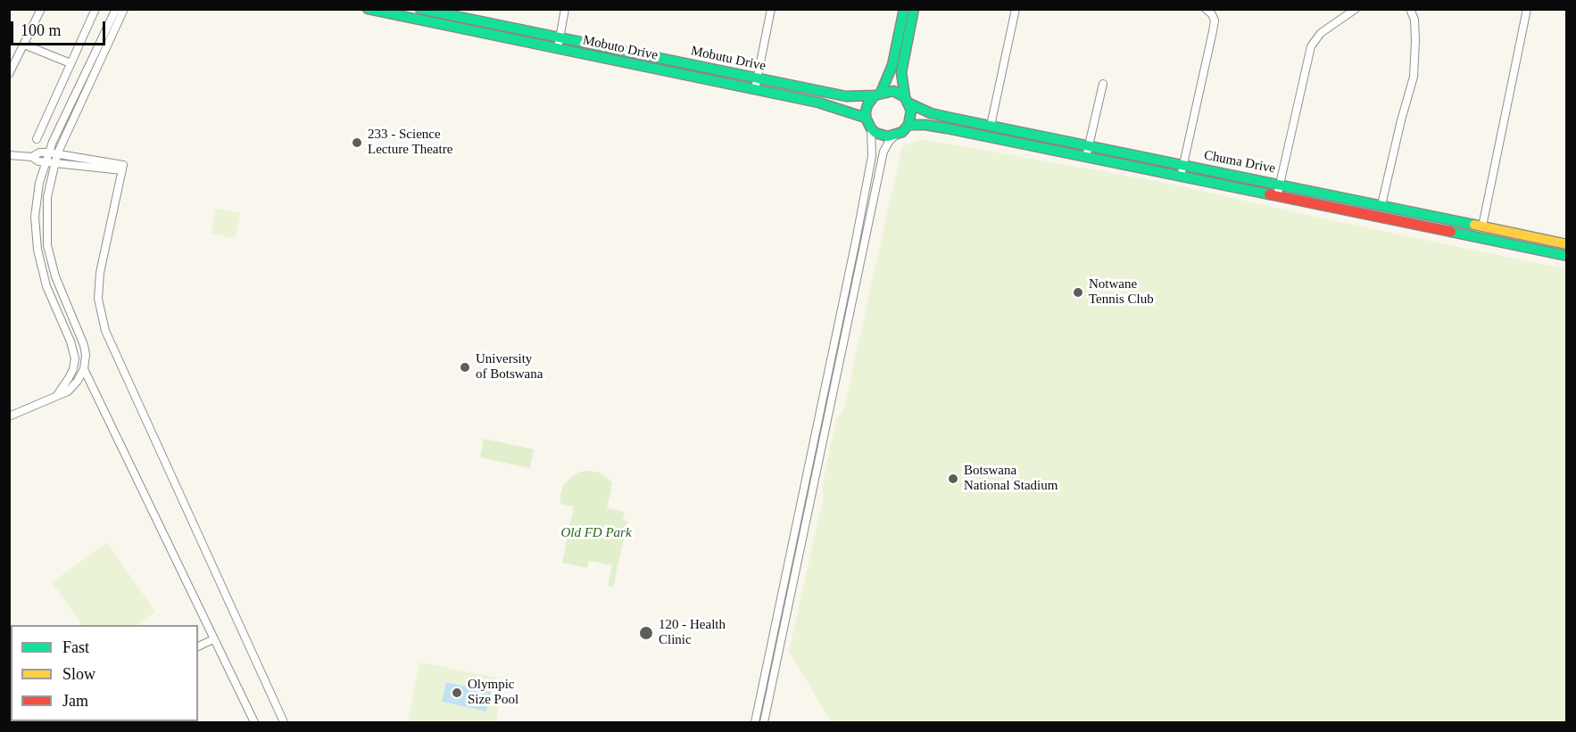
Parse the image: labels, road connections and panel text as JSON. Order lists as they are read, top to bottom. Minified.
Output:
{"streets":{"main road":["Mobuto Drive","Mobutu Drive","Chuma Drive"]},"crossings":[["Mobuto Drive","Mobutu Drive"],["Mobuto Drive","Chuma Drive"],["Mobutu Drive","Chuma Drive"]],"parks":["Old FD Park"],"places":["233 - Science Lecture Theatre","Notwane Tennis Club","University of Botswana","Botswana National Stadium","120 - Health Clinic","Olympic Size Pool"],"legend":["Fast","Slow","Jam"],"scale_bar":"100 m"}
